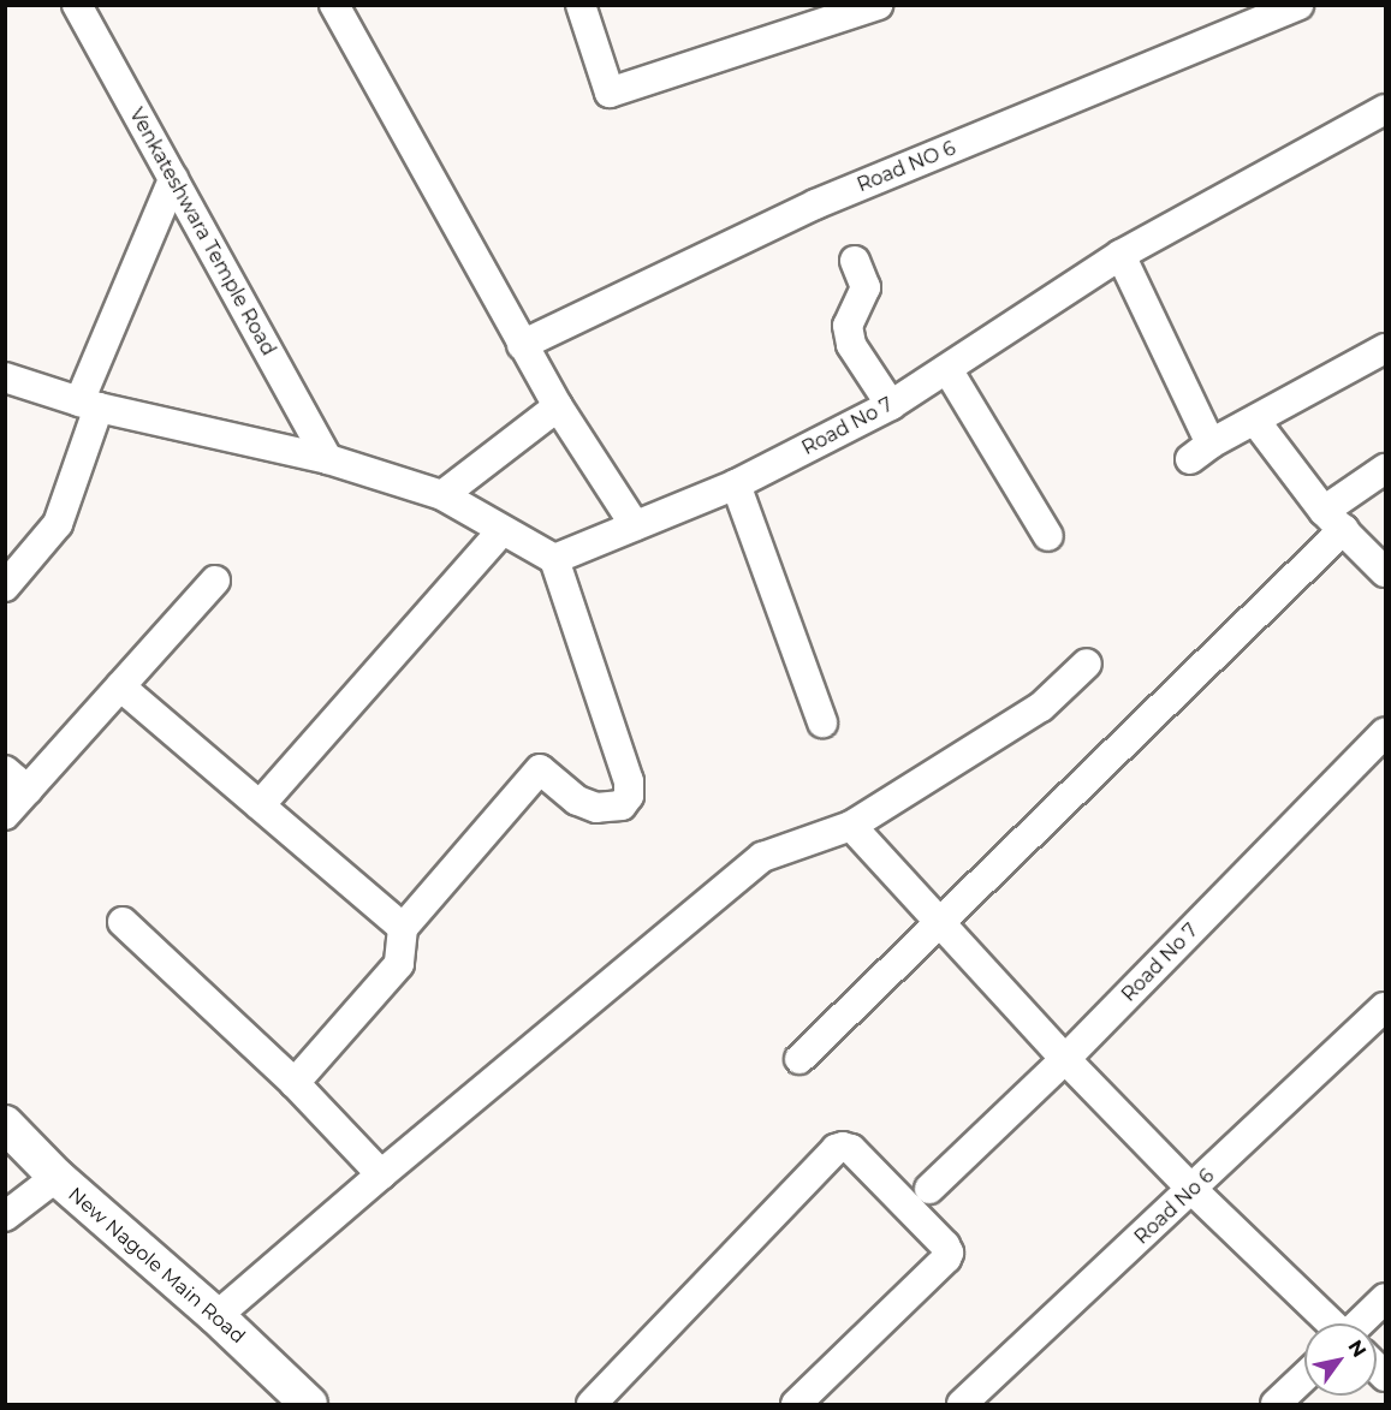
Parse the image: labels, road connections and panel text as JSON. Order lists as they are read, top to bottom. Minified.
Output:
{"streets":{"street":["Road NO 6","Venkateshwara Temple Road","Road No 7","Road No 6","New Nagole Main Road"]},"north":"top right"}
